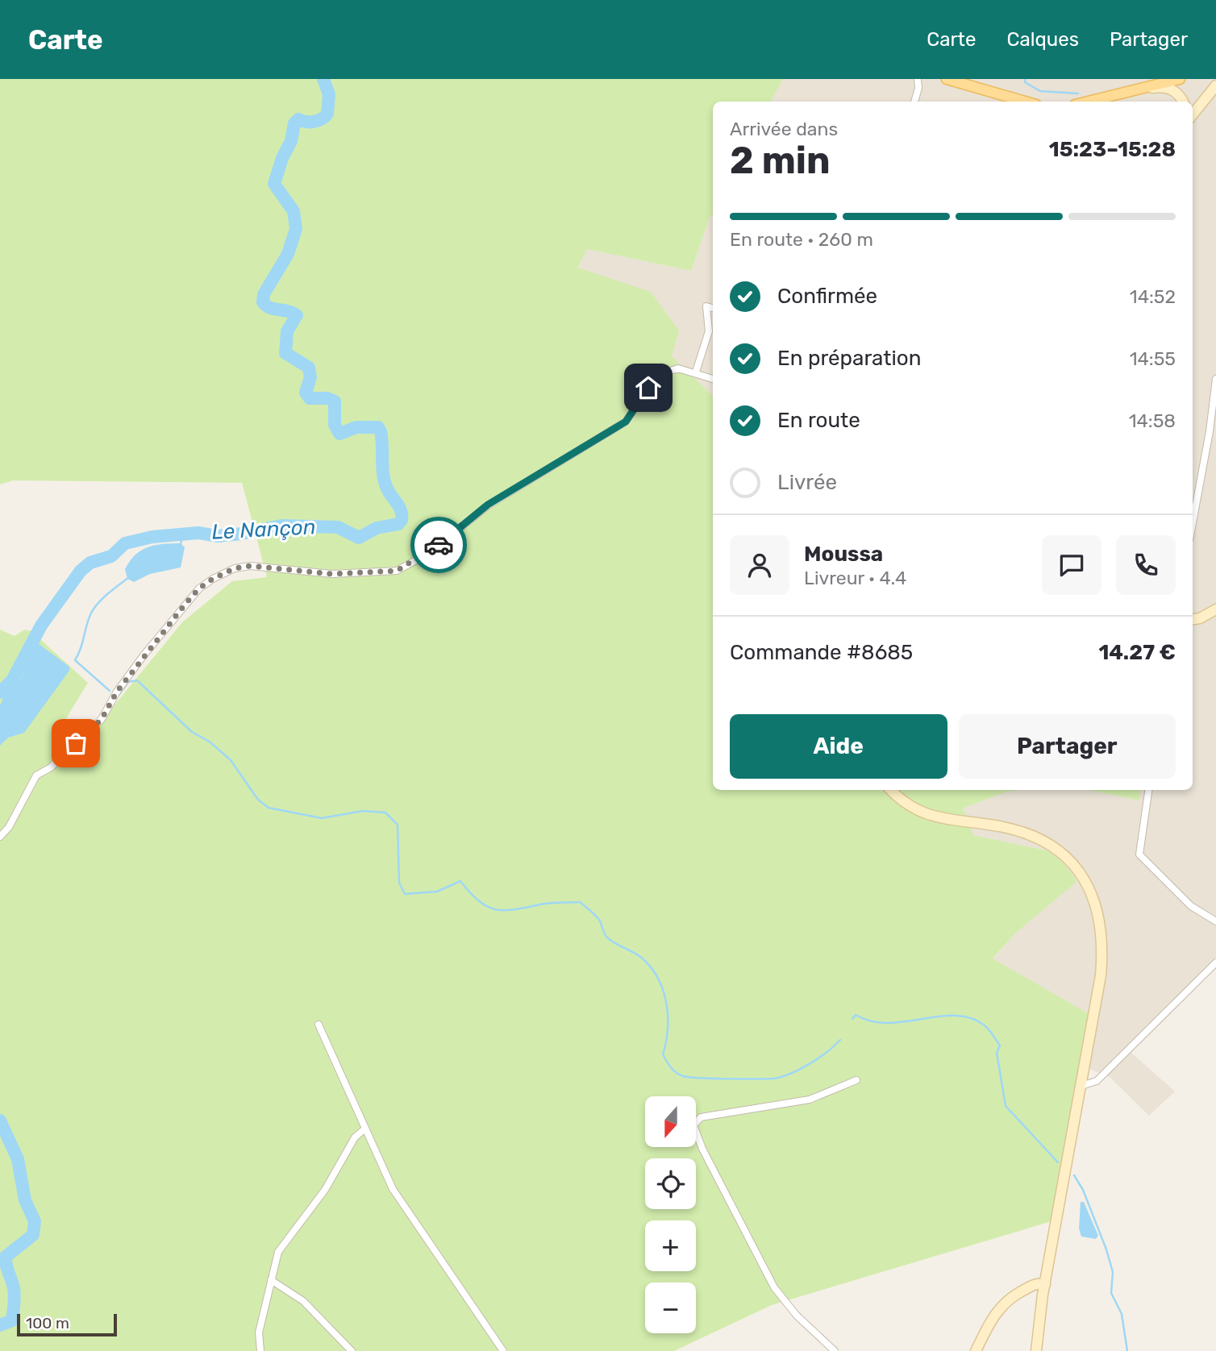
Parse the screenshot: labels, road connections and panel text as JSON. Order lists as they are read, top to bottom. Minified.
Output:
{"water":["Le Nançon"],"scale_bar":"100 m","north":"bottom","page":{"header":"Carte","nav":["Carte","Calques","Partager"],"heading":["2 min","Arrivée dans","15:23–15:28"],"panel":["Moussa","Livreur · 4.4","Commande #8685","14.27 €"],"bar":"En route · 260 m","list":[["Confirmée","14:52"],["En préparation","14:55"],["En route","14:58"],"Livrée"],"buttons":["Aide","Partager"],"map_buttons":["+","−"],"scale":"100 m"}}
